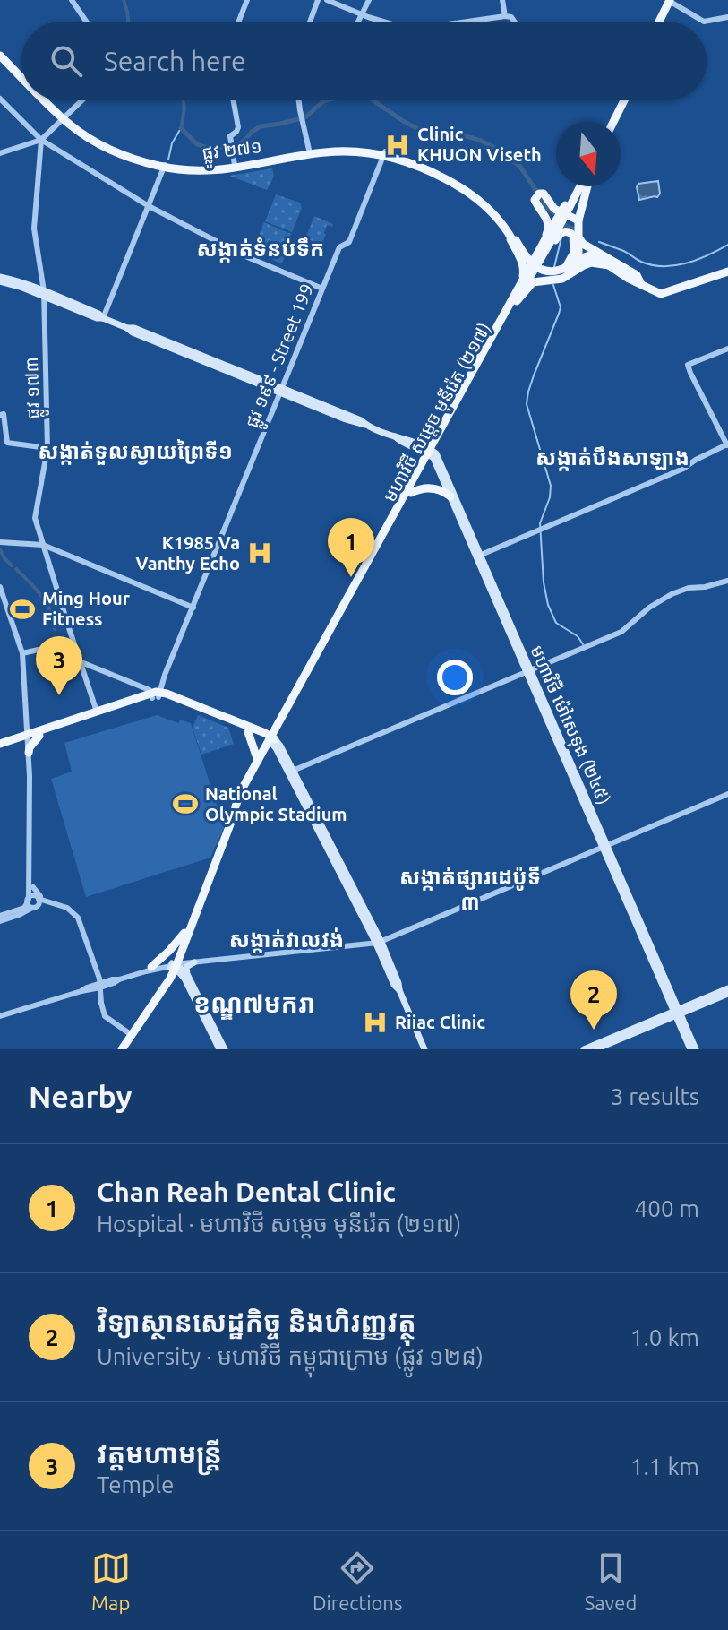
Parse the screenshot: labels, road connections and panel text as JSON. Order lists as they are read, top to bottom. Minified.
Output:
{"streets":{"main road":["ផ្លូវ ២៧១","មហាវិថី សម្តេច មុនីរ៉េត (២១៧)","មហាវិថី ម៉ៅសេទុង (២៤៥)"],"street":["ផ្លូវ ១៩៩ - Street 199","ផ្លូវ ១៧៣"]},"crossings":[["ផ្លូវ ២៧១","ផ្លូវ ១៩៩ - Street 199"],["មហាវិថី សម្តេច មុនីរ៉េត (២១៧)","មហាវិថី ម៉ៅសេទុង (២៤៥)"]],"districts":["សង្កាត់ទំនប់ទឹក","សង្កាត់ទួលស្វាយព្រៃទី១","សង្កាត់បឹងសាឡាង","សង្កាត់ផ្សារដេប៉ូទី ៣","សង្កាត់វាលវង់","ខណ្ឌ៧មករា"],"places":{"hospital":["Clinic KHUON Viseth","K1985 Va Vanthy Echo","Riiac Clinic"],"sports":["Ming Hour Fitness","National Olympic Stadium"]},"north":"bottom","page":{"search":"Search here","pins":["1","3","2"],"heading":["Nearby","3 results"],"list":[{"mark":"1","name":"Chan Reah Dental Clinic","note":"Hospital · មហាវិថី សម្តេច មុនីរ៉េត (២១៧)","value":"400 m"},{"mark":"2","name":"វិទ្យាស្ថានសេដ្ឋកិច្ច និងហិរញ្ញវត្ថុ","note":"University · មហាវិថី កម្ពុជាក្រោម (ផ្លូវ ១២៨)","value":"1.0 km"},{"mark":"3","name":"វត្តមហាមន្រ្តី","note":"Temple","value":"1.1 km"}],"nav":["Map","Directions","Saved"]}}
